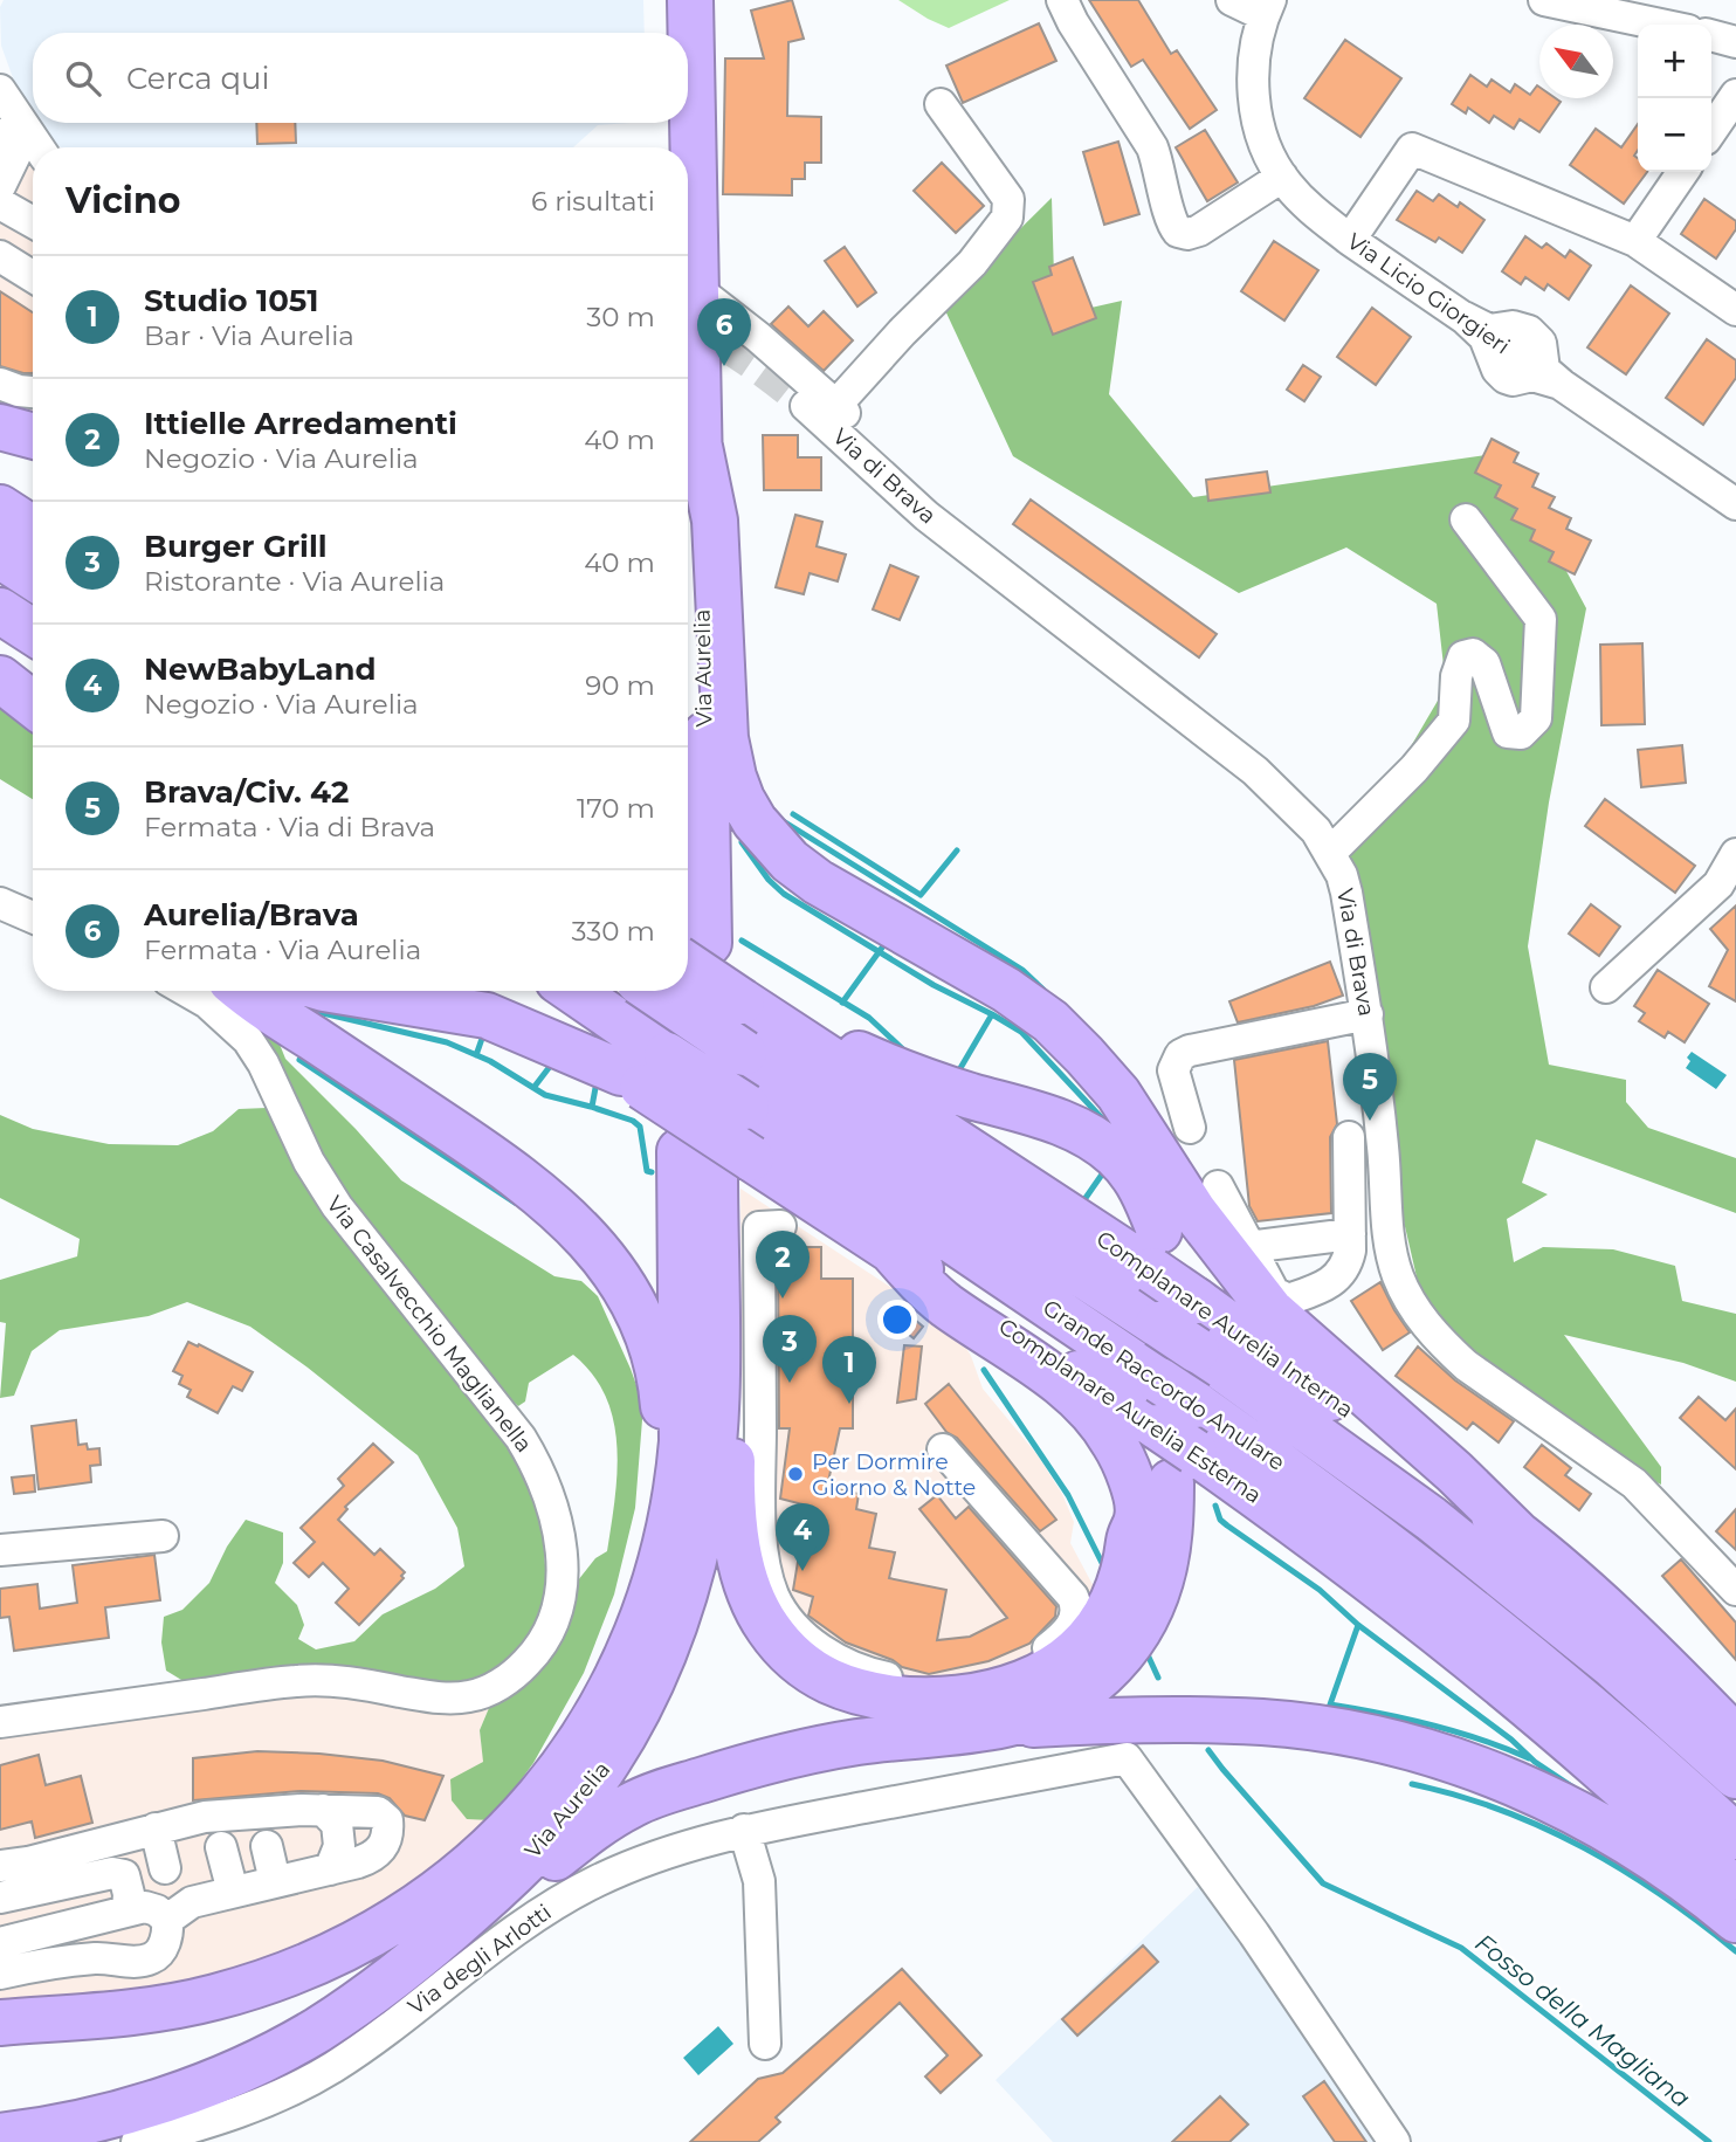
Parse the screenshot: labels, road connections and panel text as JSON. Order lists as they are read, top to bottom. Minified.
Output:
{"streets":{"highway":["Via Aurelia","Complanare Aurelia Interna","Grande Raccordo Anulare","Complanare Aurelia Esterna"],"street":["Via Licio Giorgieri","Via di Brava","Via Casalvecchio Maglianella","Via degli Arlotti"]},"crossings":[["Via di Brava","Via Aurelia"],["Via Aurelia","Complanare Aurelia Interna"],["Via Aurelia","Complanare Aurelia Esterna"],["Complanare Aurelia Interna","Grande Raccordo Anulare"],["Grande Raccordo Anulare","Complanare Aurelia Esterna"]],"water":["Fosso della Magliana"],"places":["Per Dormire Giorno & Notte"],"north":"top left","page":{"map_buttons":["+","−"],"search":"Cerca qui","heading":["Vicino","6 risultati"],"list":[{"mark":"1","name":"Studio 1051","note":"Bar · Via Aurelia","value":"30 m"},{"mark":"2","name":"Ittielle Arredamenti","note":"Negozio · Via Aurelia","value":"40 m"},{"mark":"3","name":"Burger Grill","note":"Ristorante · Via Aurelia","value":"40 m"},{"mark":"4","name":"NewBabyLand","note":"Negozio · Via Aurelia","value":"90 m"},{"mark":"5","name":"Brava/Civ. 42","note":"Fermata · Via di Brava","value":"170 m"},{"mark":"6","name":"Aurelia/Brava","note":"Fermata · Via Aurelia","value":"330 m"}],"pins":["6","5","2","3","1","4"]}}
